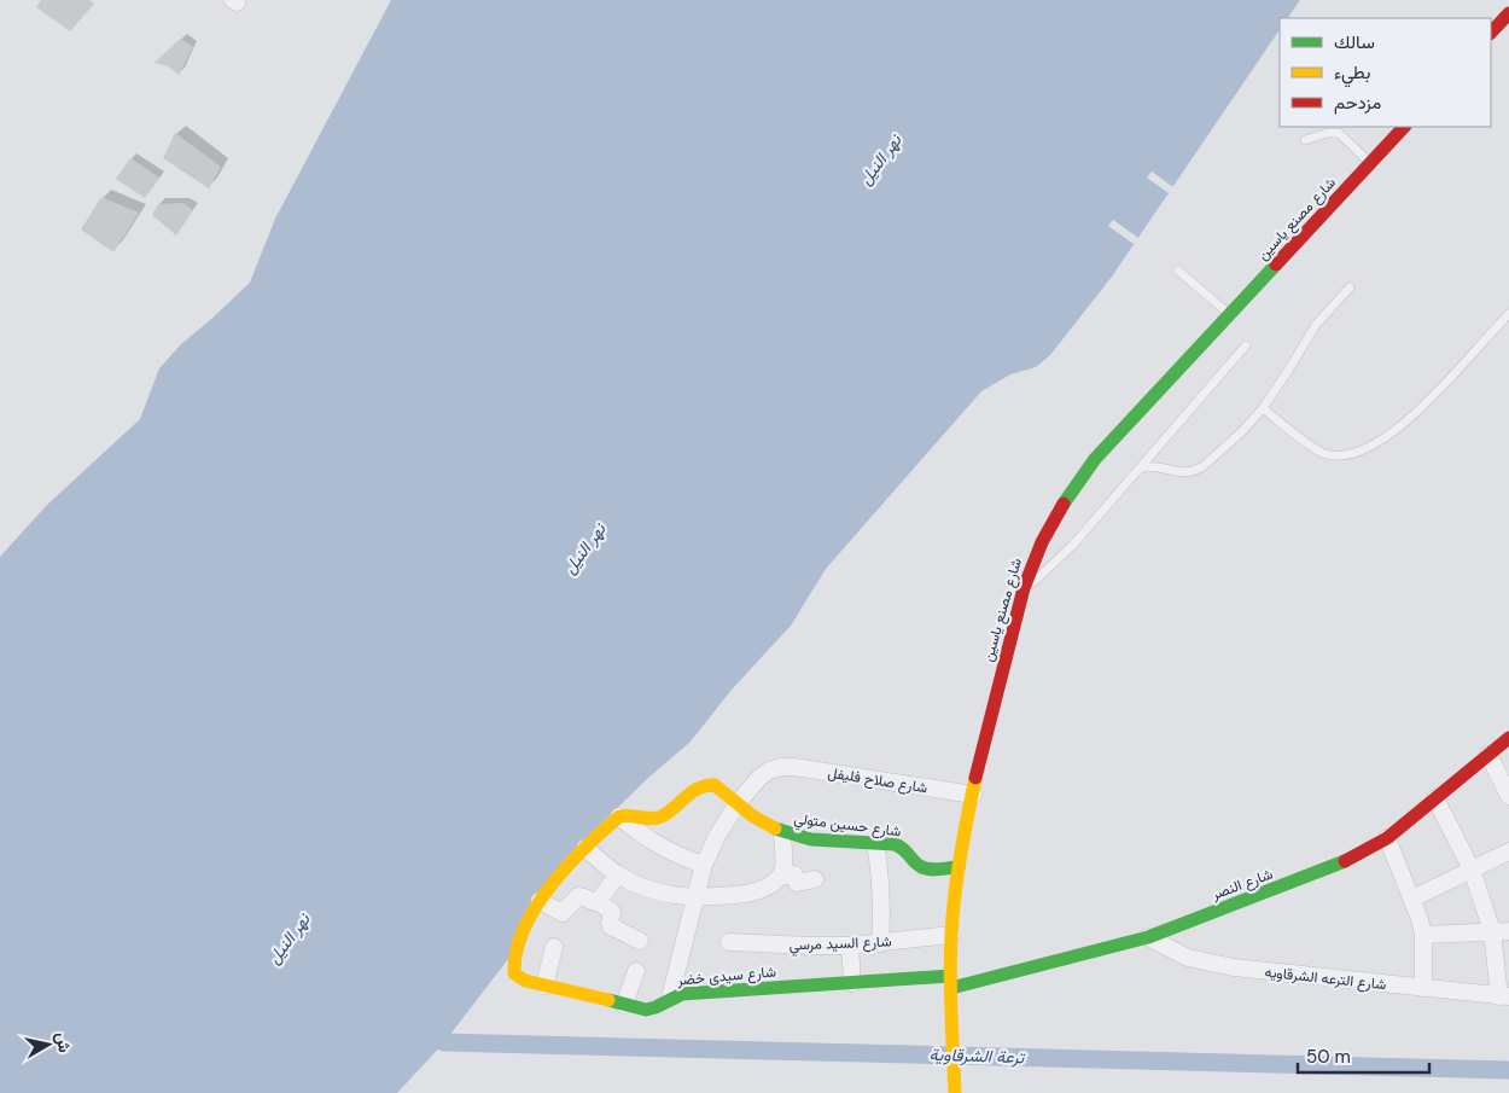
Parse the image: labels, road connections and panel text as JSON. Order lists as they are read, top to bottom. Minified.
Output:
{"streets":{"street":["شارع مصنع ياسين","شارع صلاح فليفل","شارع حسين متولي","شارع النصر","شارع السيد مرسي","شارع سيدى خضر","شارع الترعه الشرقاويه"]},"crossings":[["شارع مصنع ياسين","شارع صلاح فليفل"],["شارع مصنع ياسين","شارع حسين متولي"],["شارع مصنع ياسين","شارع النصر"],["شارع مصنع ياسين","شارع السيد مرسي"],["شارع مصنع ياسين","شارع سيدى خضر"],["شارع صلاح فليفل","شارع حسين متولي"],["شارع النصر","شارع سيدى خضر"],["شارع النصر","شارع الترعه الشرقاويه"]],"water":["نهر النيل","ترعة الشرقاوية"],"legend":["سالك","بطيء","مزدحم"],"scale_bar":"50 m","north":"right"}
